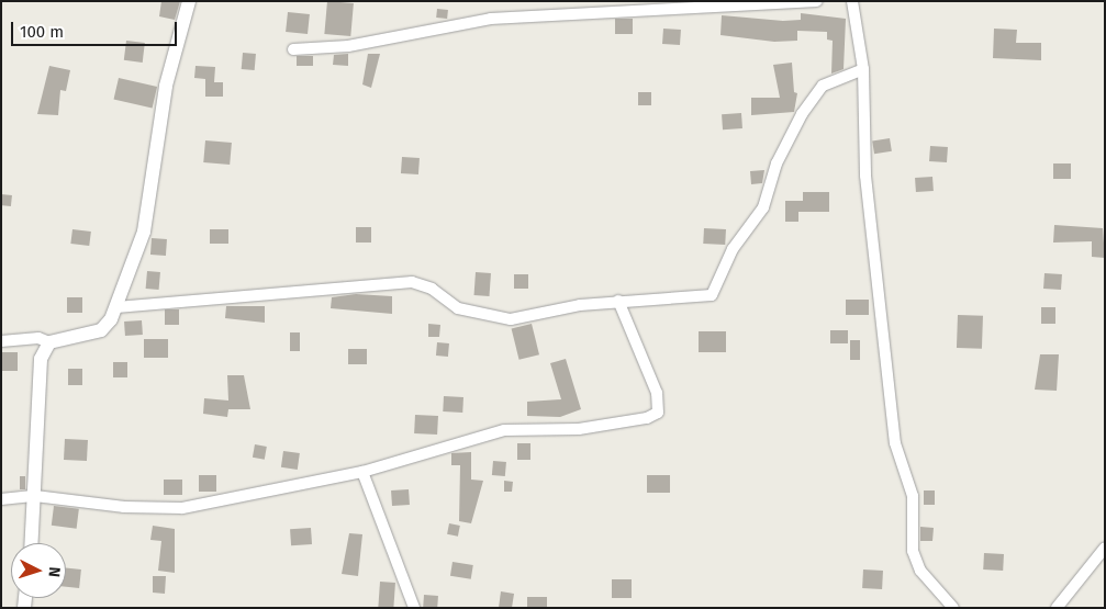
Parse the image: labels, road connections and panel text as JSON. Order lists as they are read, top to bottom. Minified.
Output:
{"scale_bar":"100 m","north":"right"}
